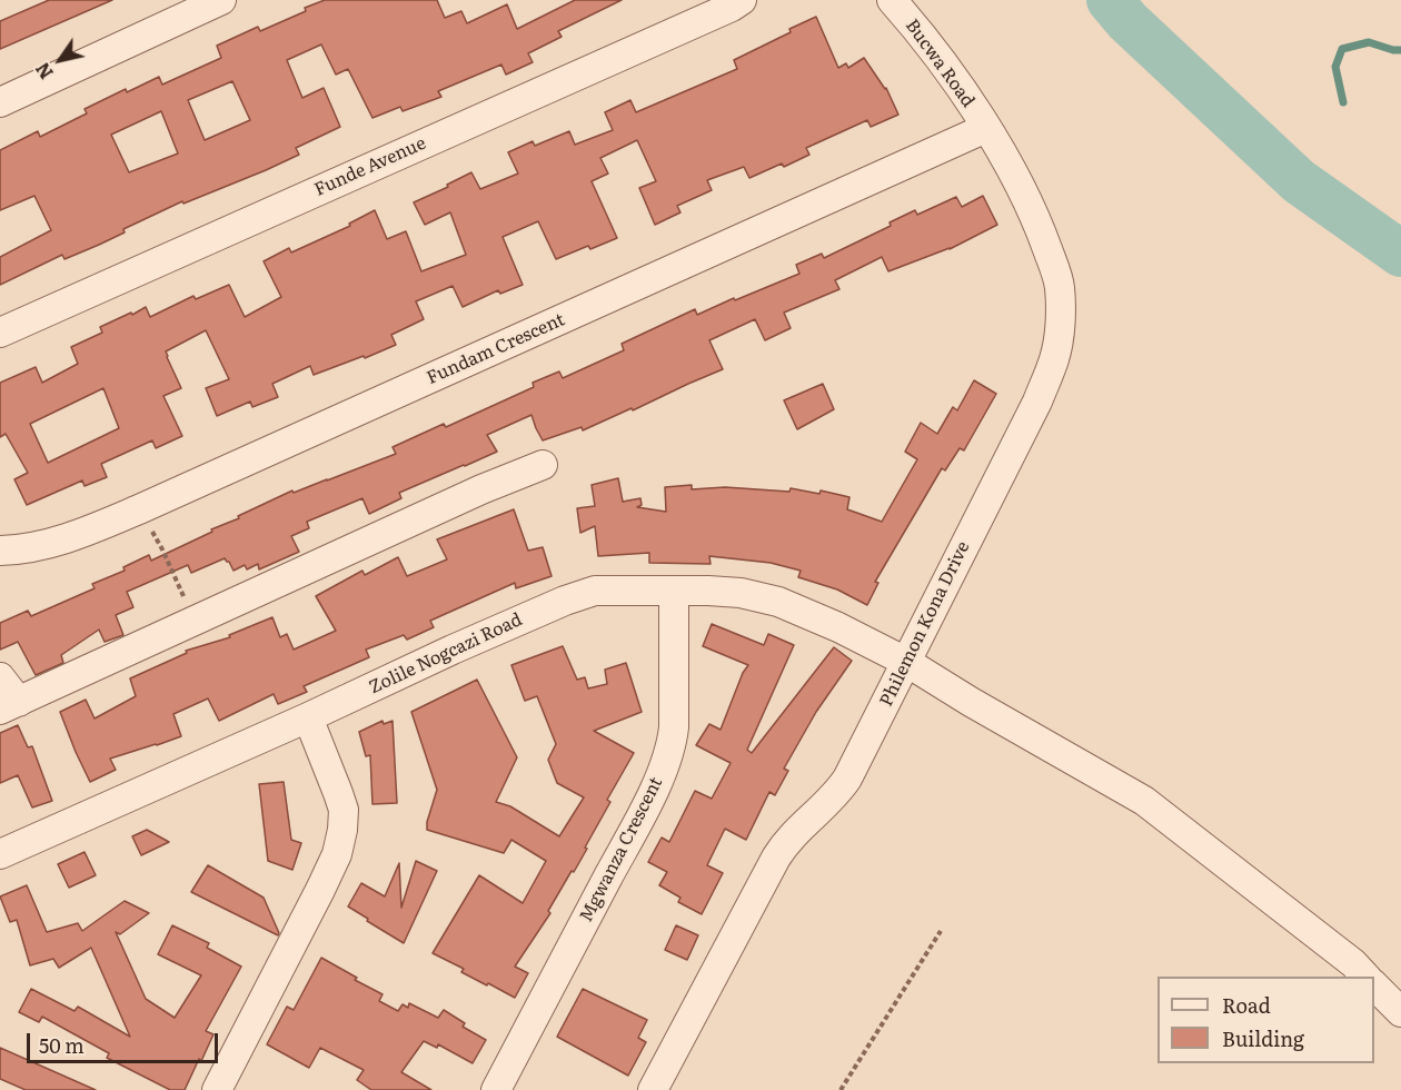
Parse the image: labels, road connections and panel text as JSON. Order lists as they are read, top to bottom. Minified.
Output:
{"streets":{"street":["Bucwa Road","Funde Avenue","Fundam Crescent","Philemon Kona Drive","Zolile Nogcazi Road","Mgwanza Crescent"]},"crossings":[["Bucwa Road","Fundam Crescent"],["Bucwa Road","Philemon Kona Drive"],["Fundam Crescent","Philemon Kona Drive"],["Philemon Kona Drive","Zolile Nogcazi Road"],["Zolile Nogcazi Road","Mgwanza Crescent"]],"legend":["Road","Building"],"scale_bar":"50 m","north":"bottom left"}
